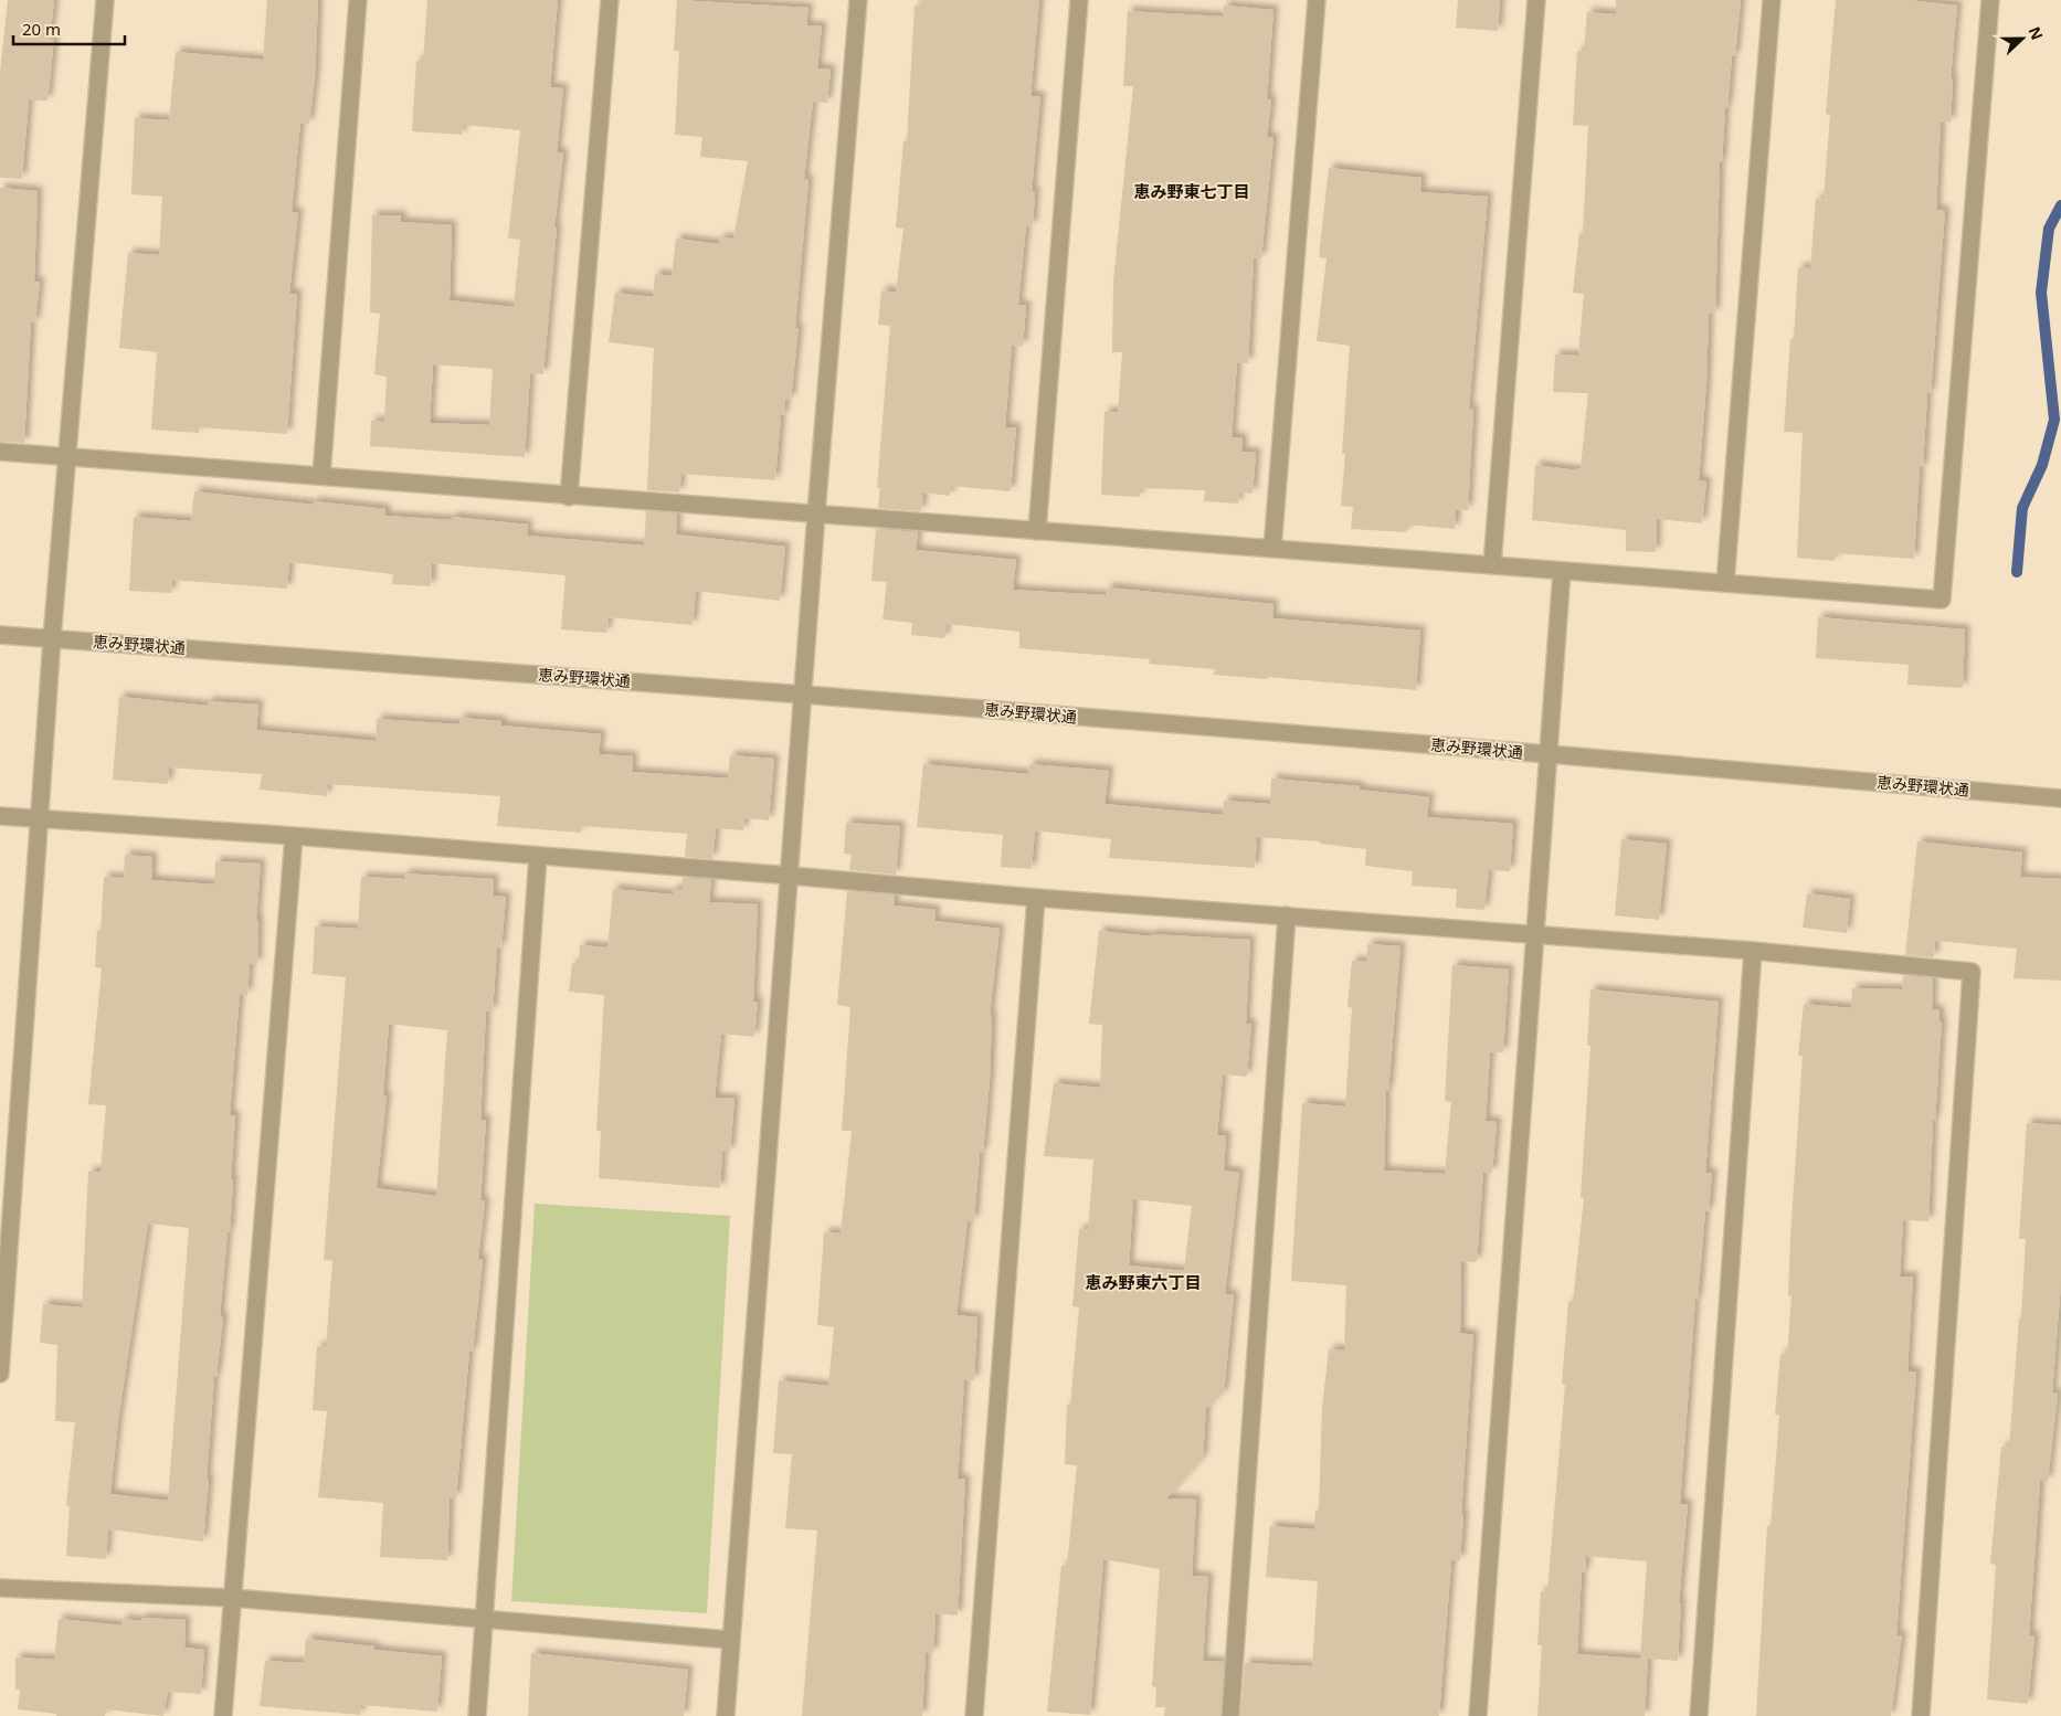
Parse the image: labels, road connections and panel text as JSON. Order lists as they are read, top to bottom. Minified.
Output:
{"streets":{"street":["恵み野環状通"]},"districts":["恵み野東七丁目","恵み野東六丁目"],"scale_bar":"20 m","north":"right"}
